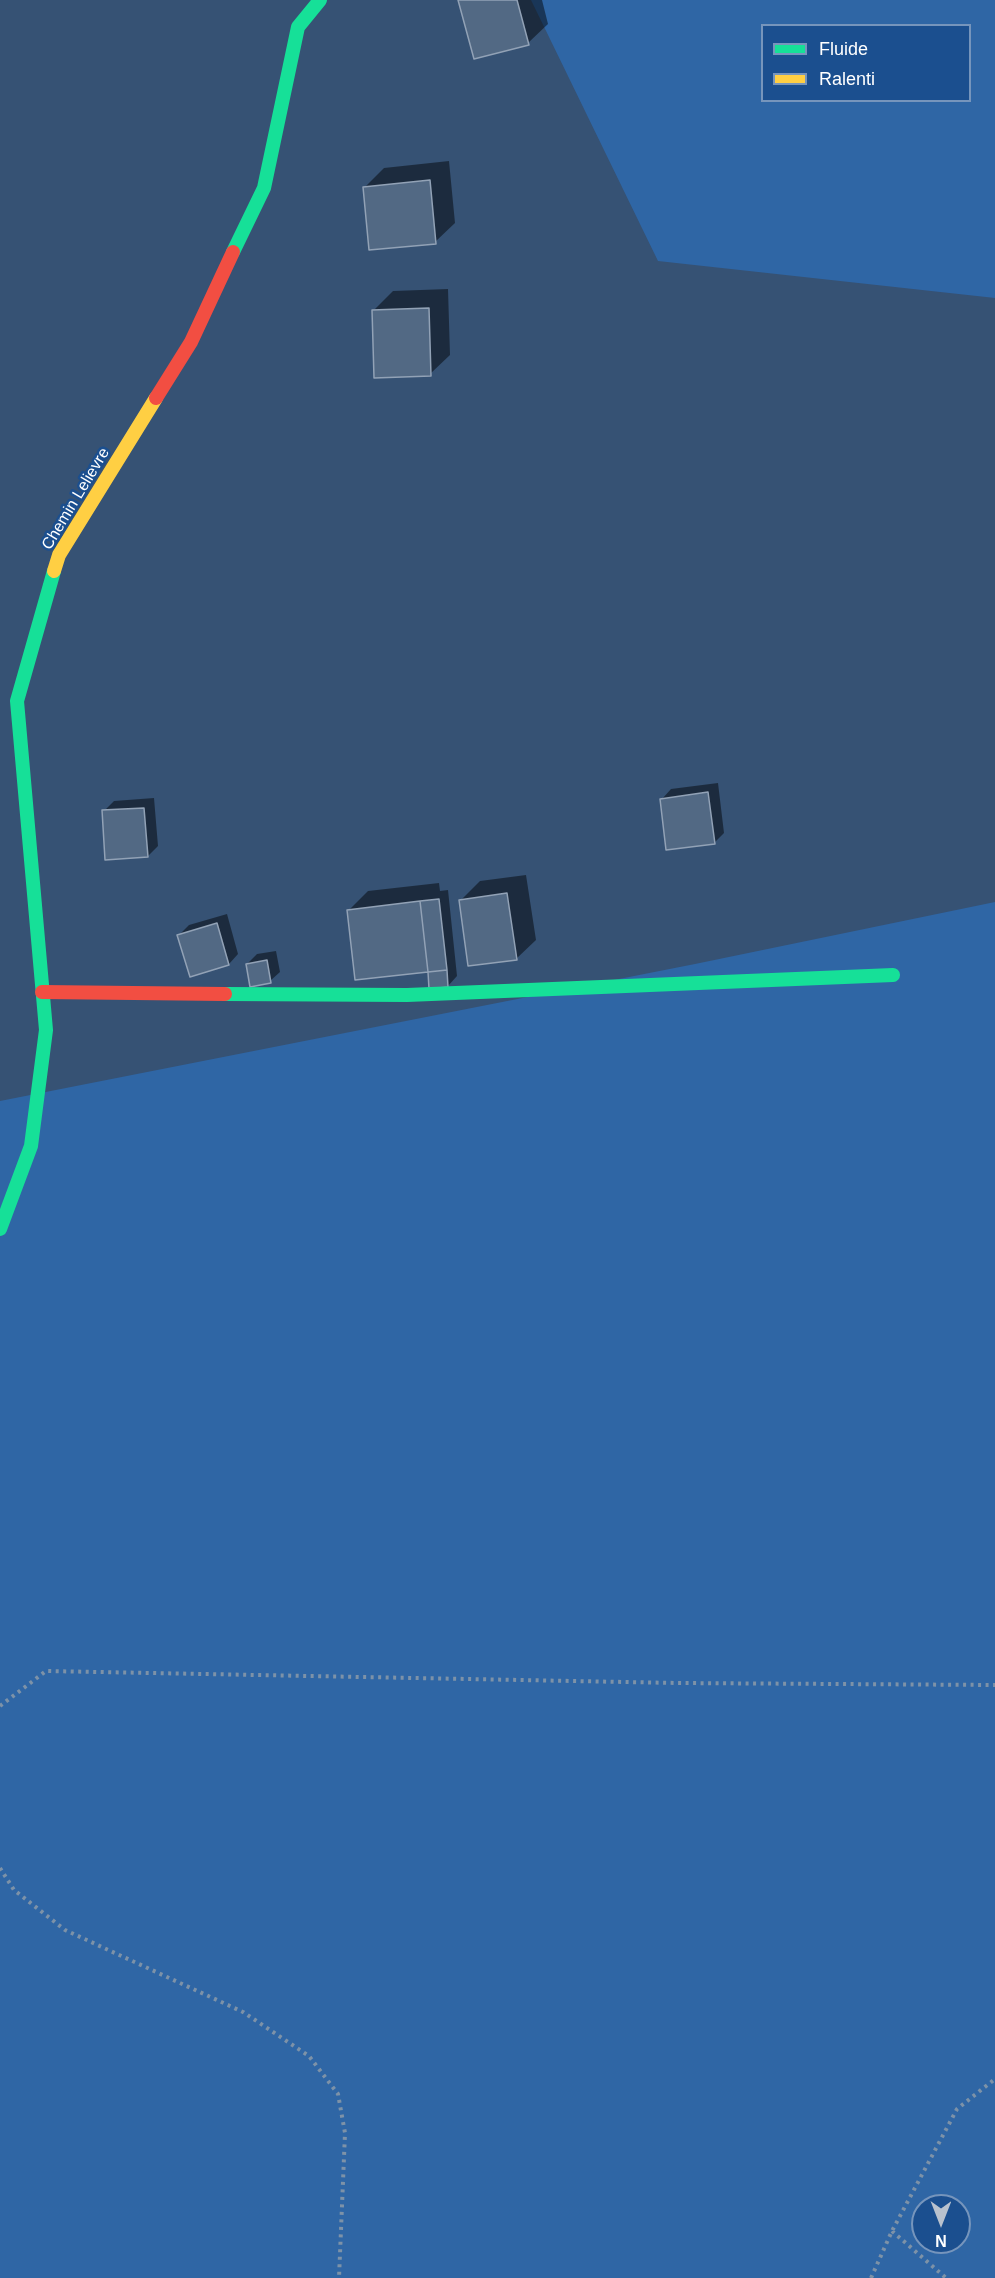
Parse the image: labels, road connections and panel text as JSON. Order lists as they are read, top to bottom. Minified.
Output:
{"streets":{"street":["Chemin Lelievre"]},"legend":["Fluide","Ralenti"],"north":"bottom"}
